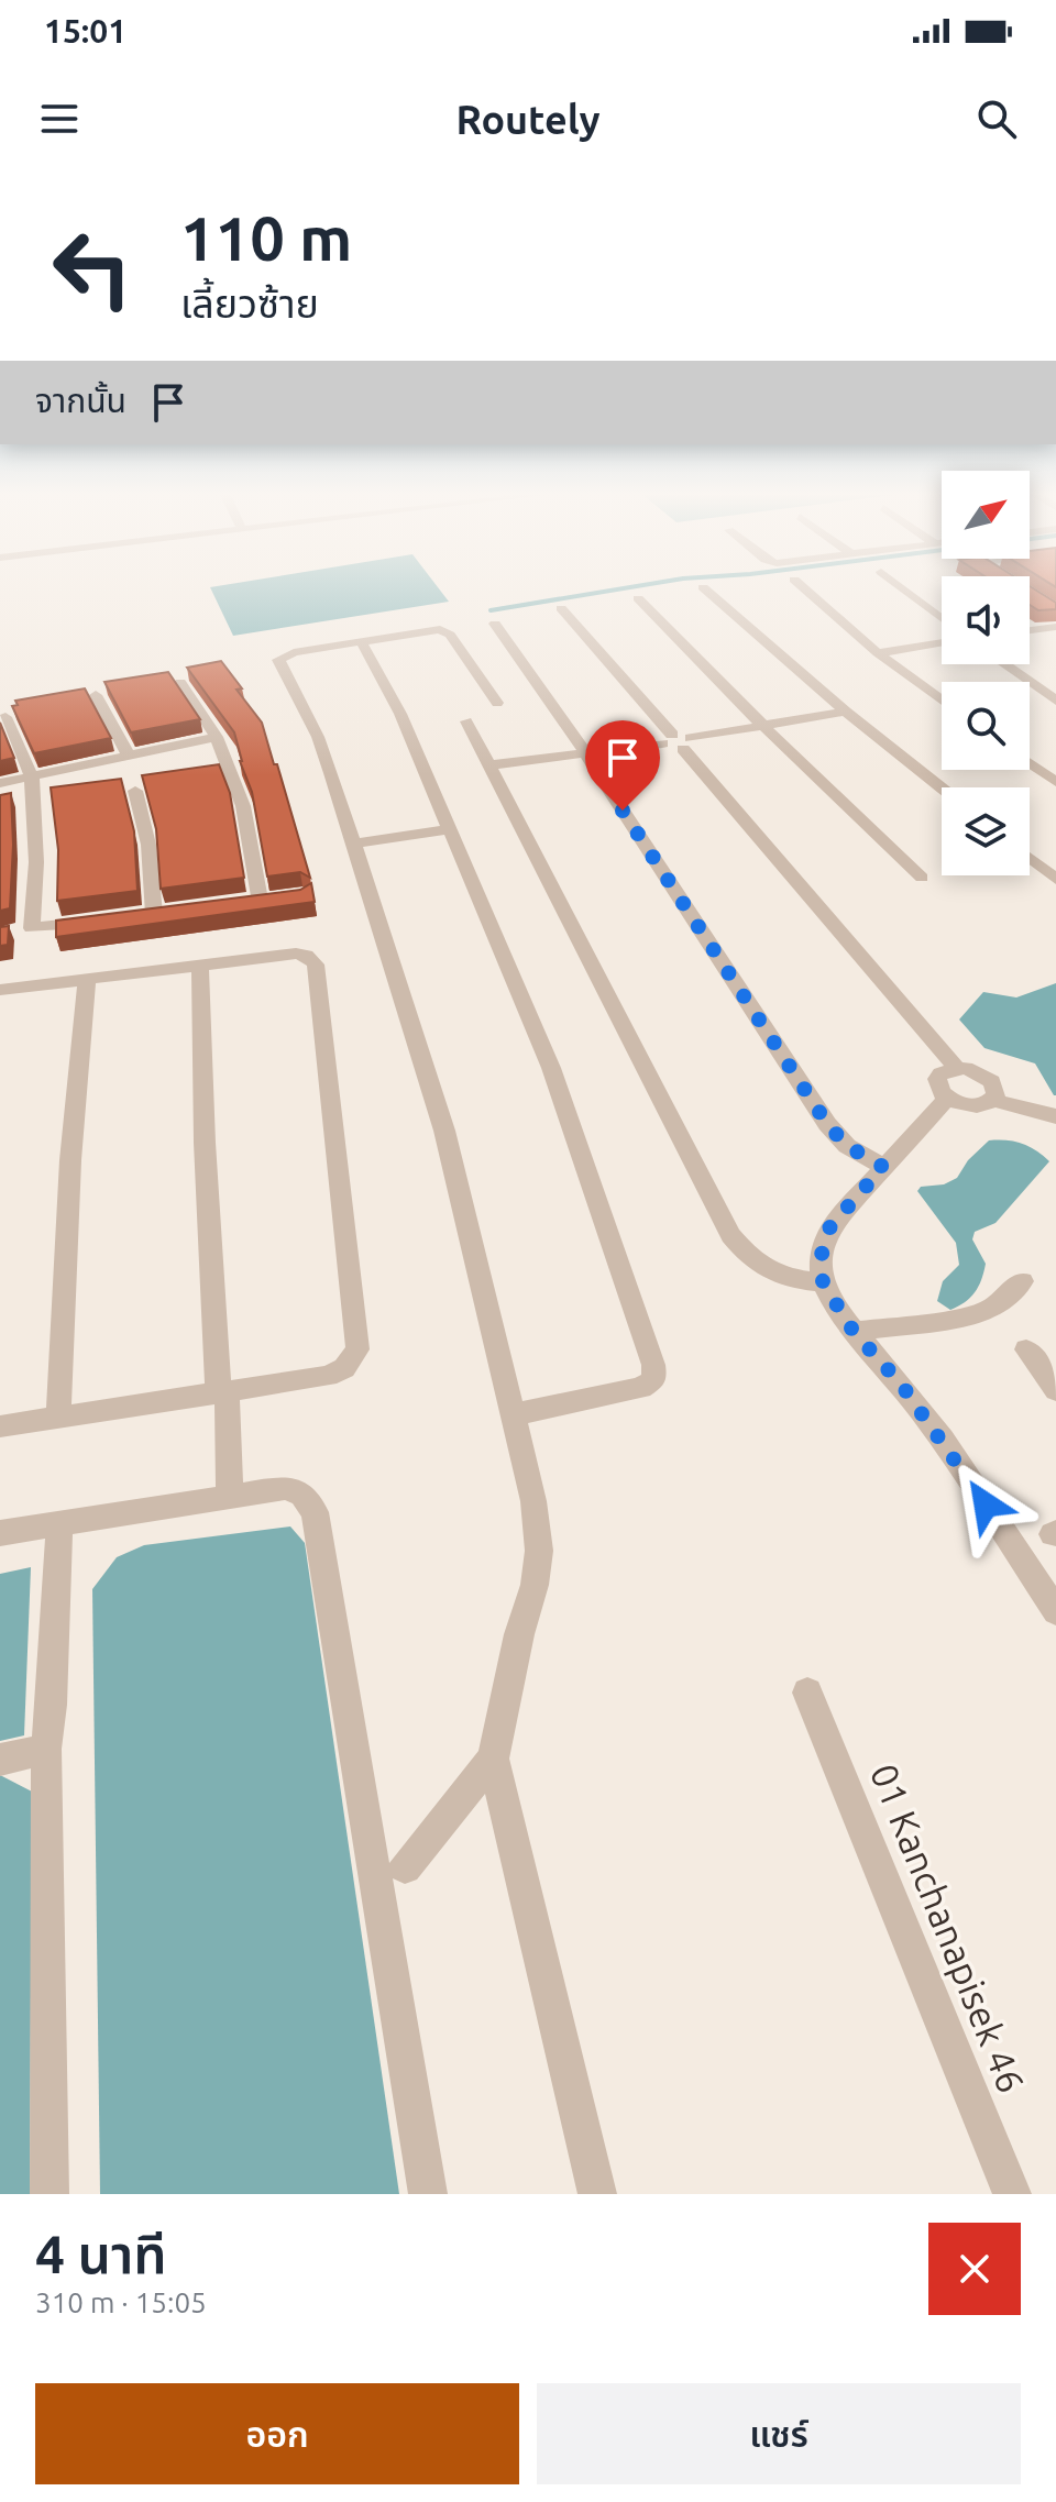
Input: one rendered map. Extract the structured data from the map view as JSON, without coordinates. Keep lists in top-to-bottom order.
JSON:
{
  "streets": {
    "street": ["01 Kanchanapisek 46"]
  },
  "north": "top right",
  "page": {
    "status": "15:01",
    "header": "Routely",
    "turn": ["110 m", "เลี้ยวซ้าย"],
    "then": "จากนั้น",
    "heading": ["4 นาที", "310 m · 15:05"],
    "buttons": ["ออก", "แชร์"]
  }
}
